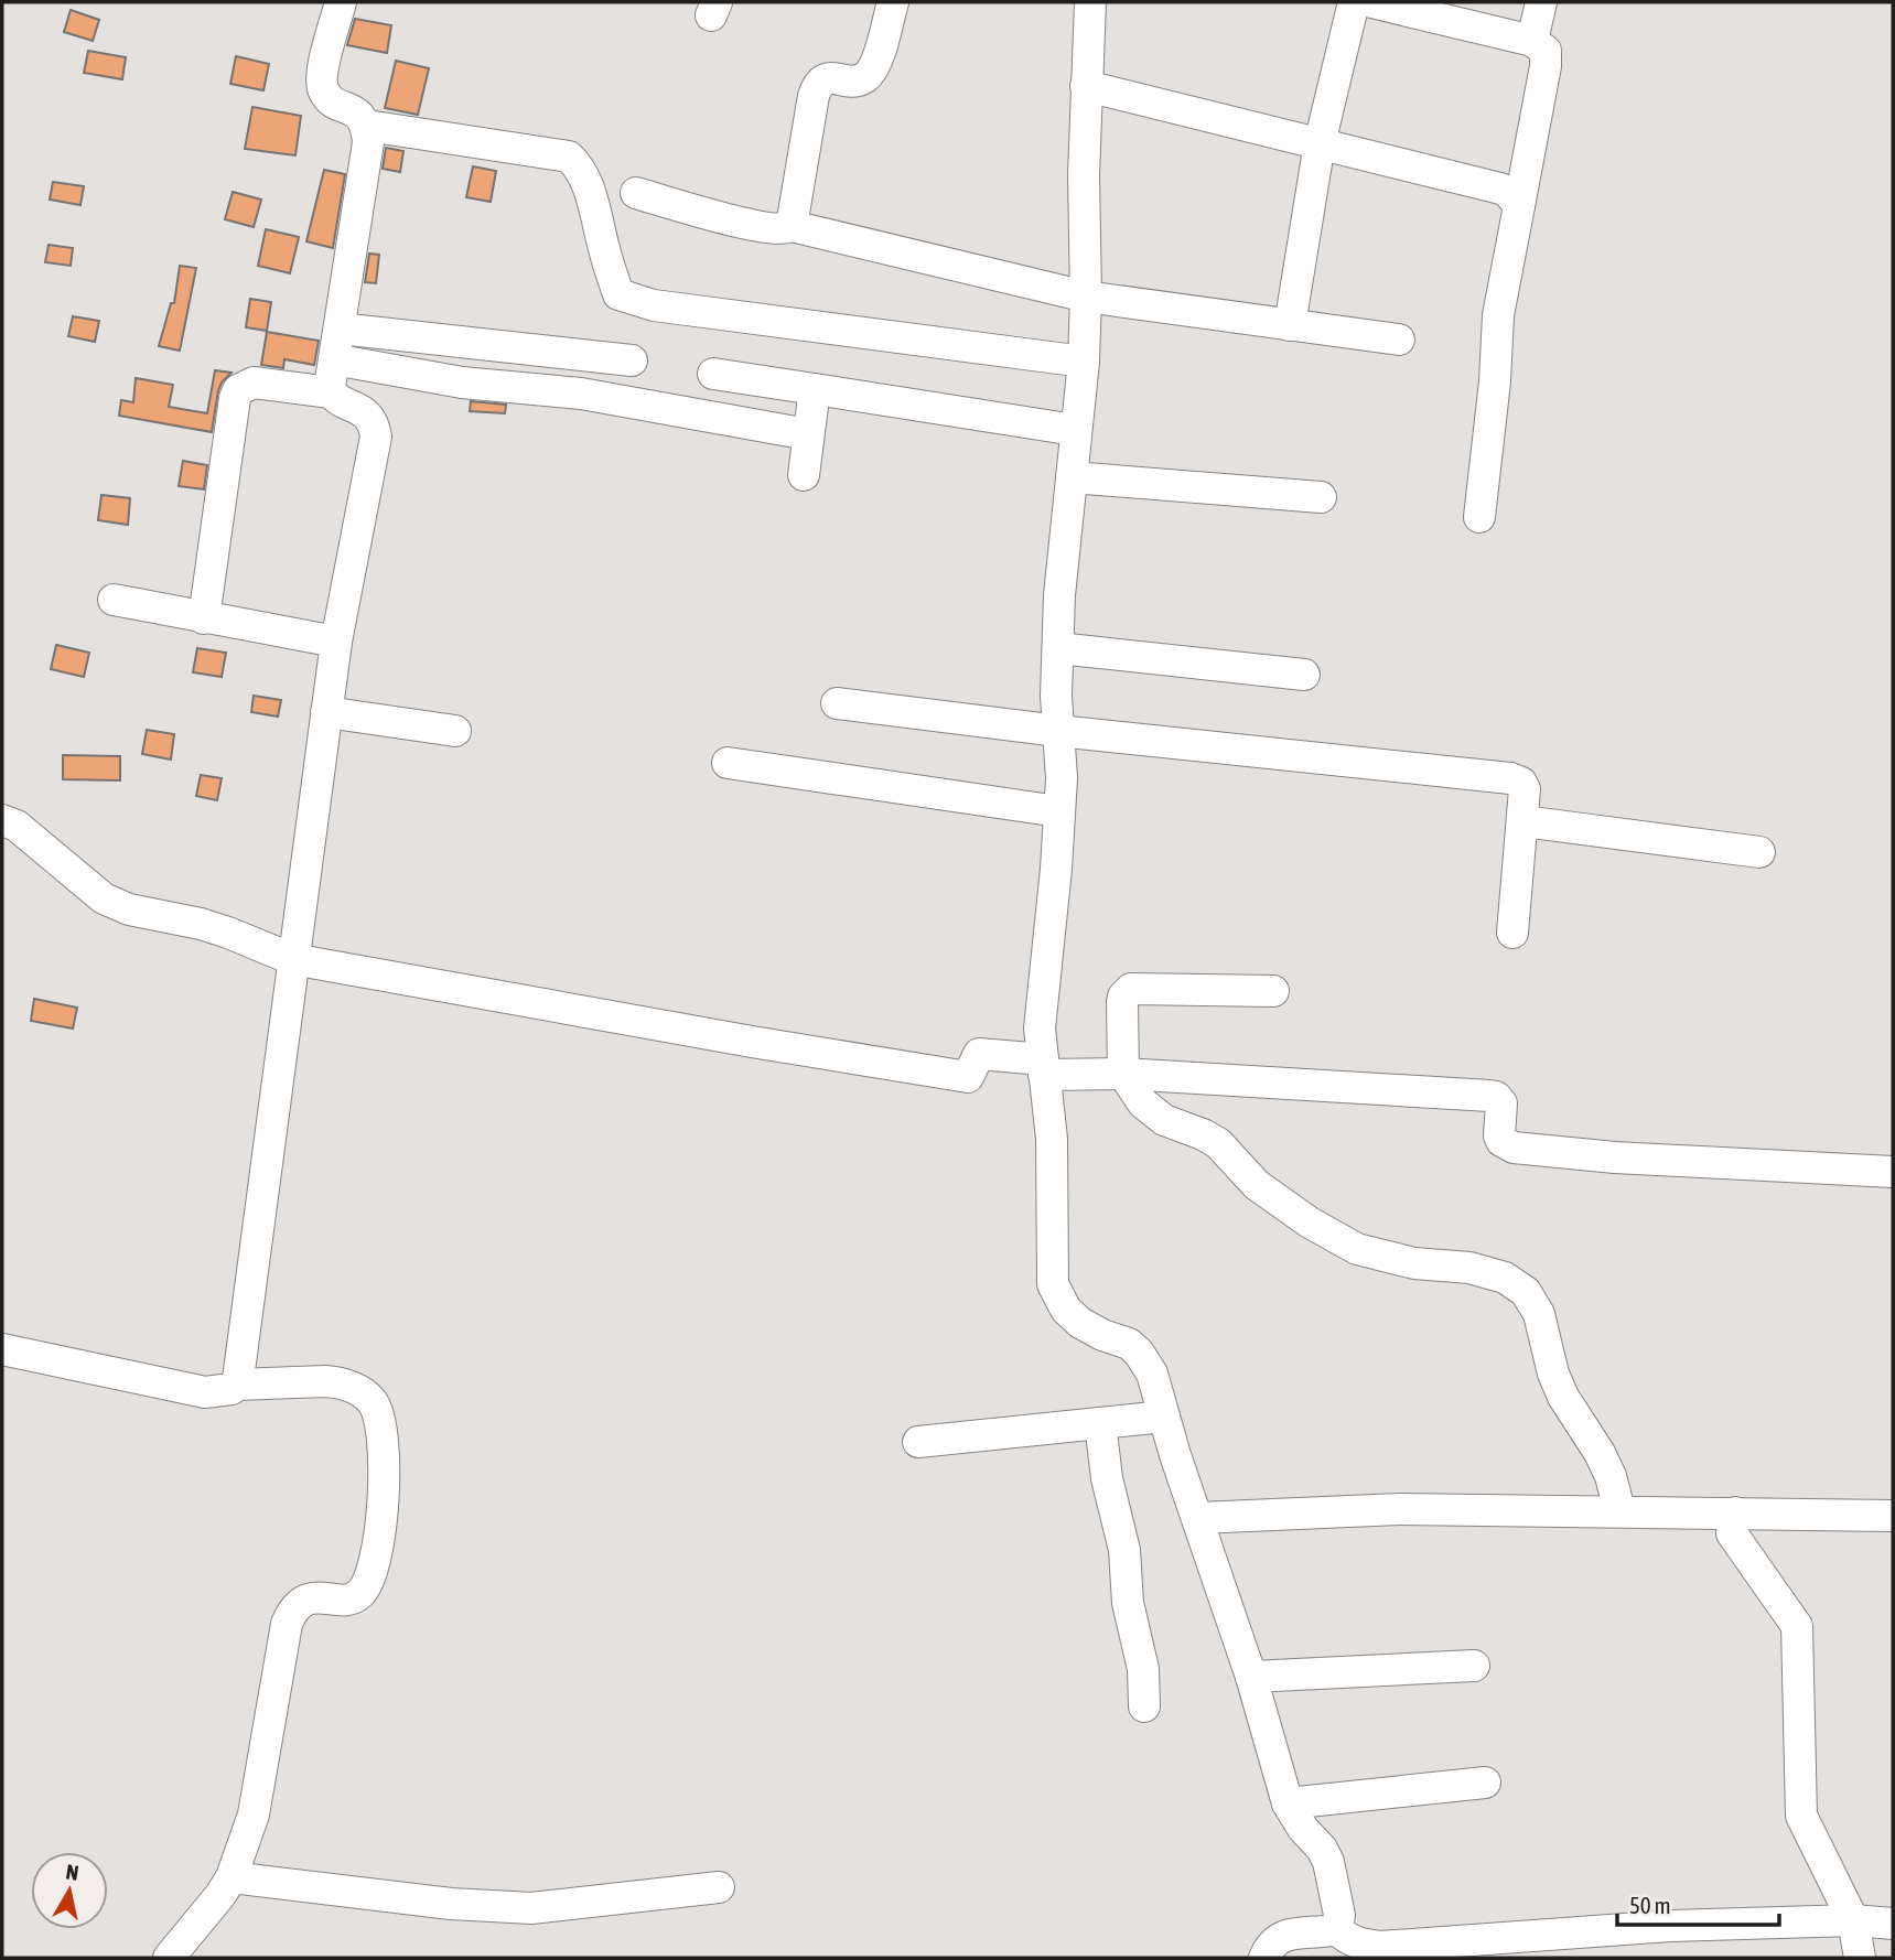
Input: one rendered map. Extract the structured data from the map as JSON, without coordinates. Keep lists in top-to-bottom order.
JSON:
{
  "scale_bar": "50 m",
  "north": "top"
}
